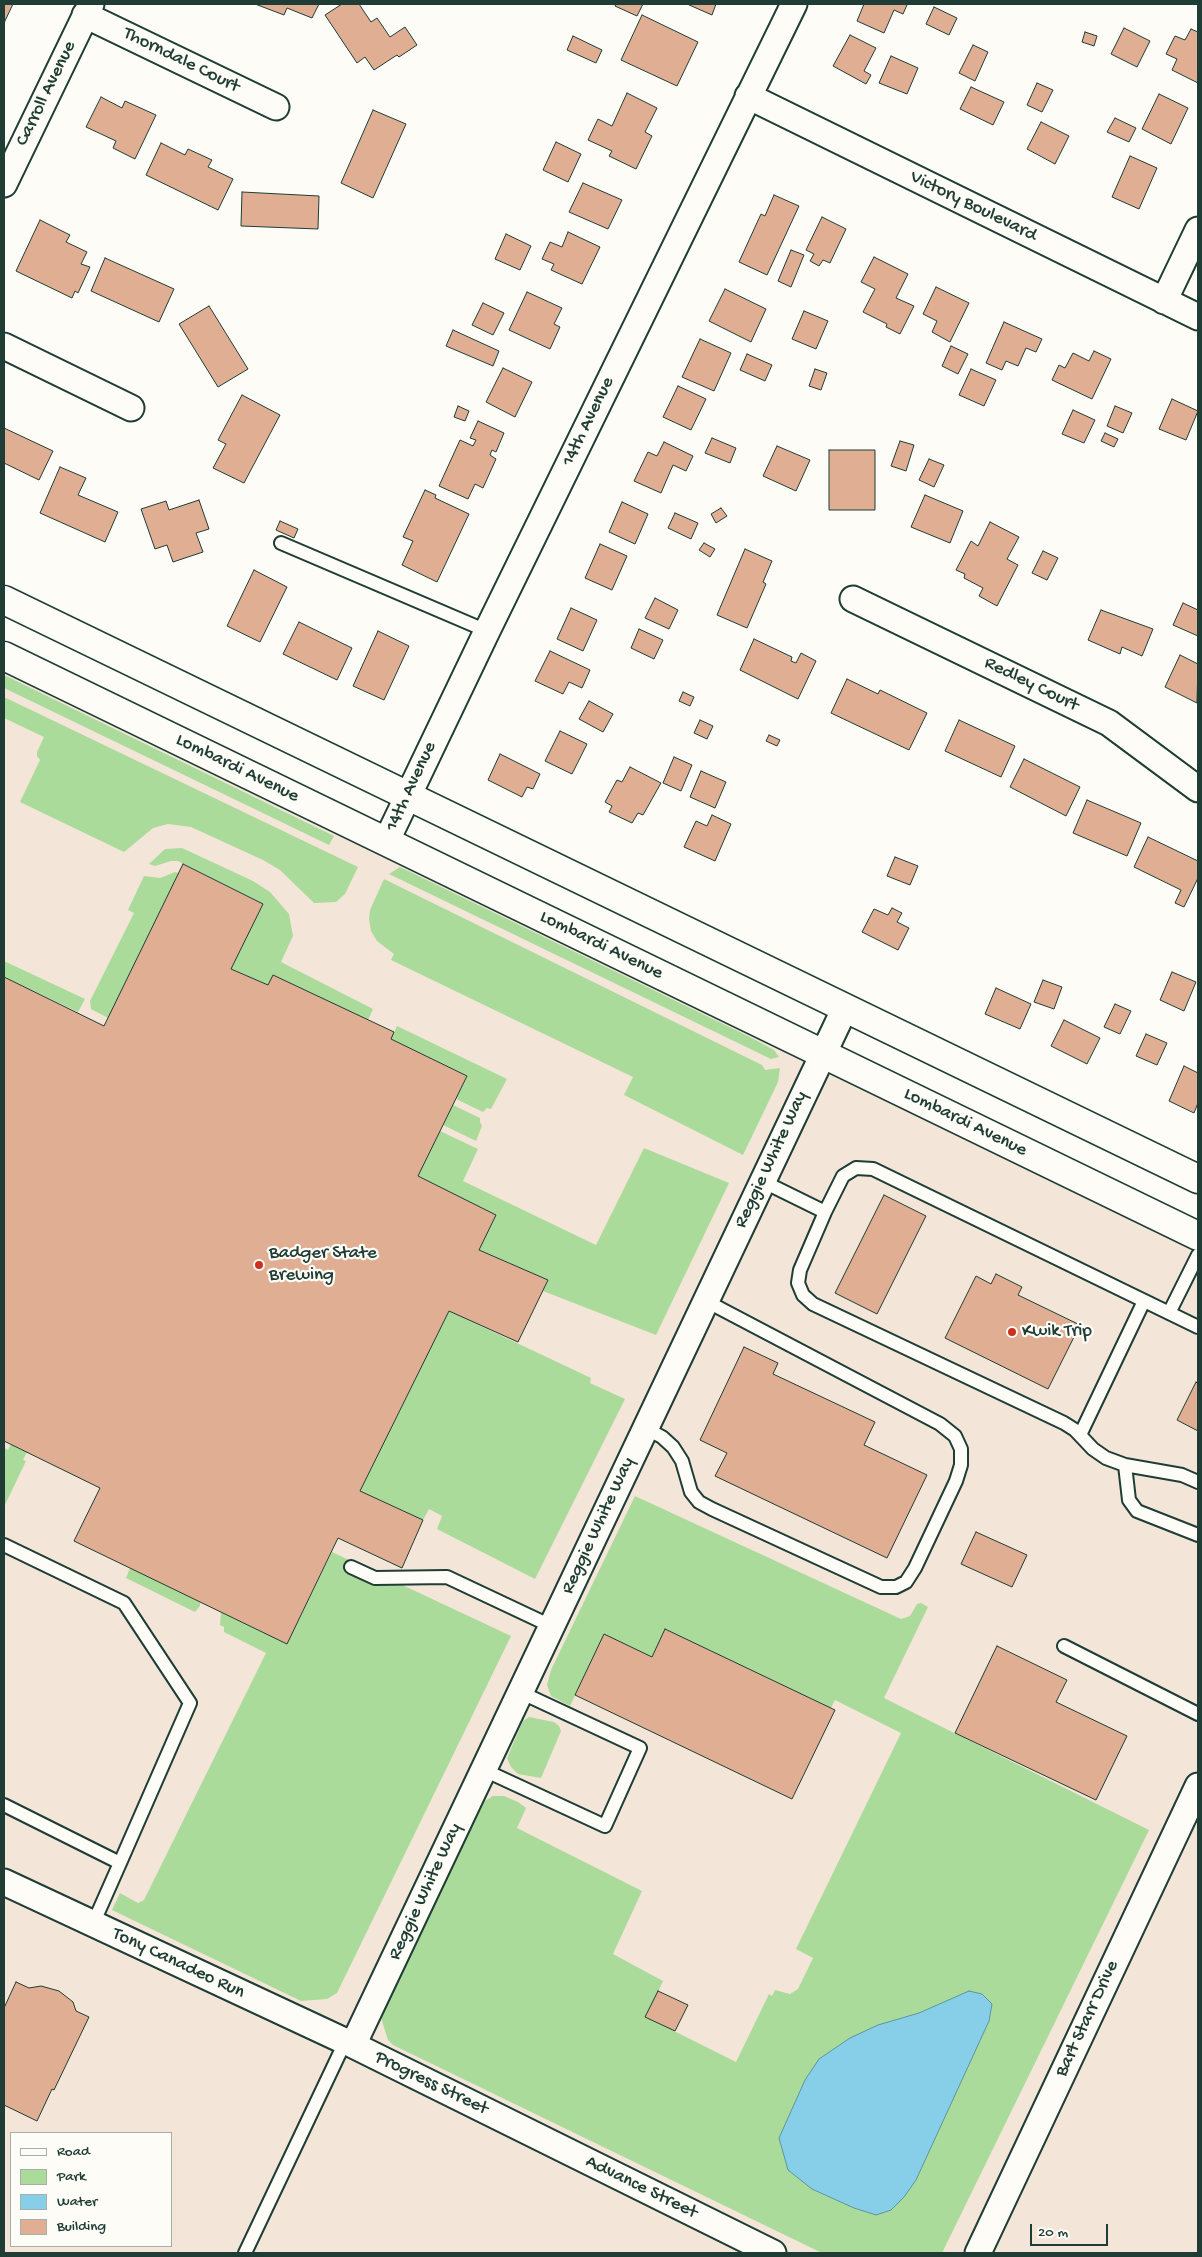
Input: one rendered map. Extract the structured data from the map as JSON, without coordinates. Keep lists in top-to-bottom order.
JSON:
{
  "streets": {
    "main road": ["Lombardi Avenue"],
    "street": [
      "Thorndale Court",
      "Carroll Avenue",
      "Victory Boulevard",
      "14th Avenue",
      "Redley Court",
      "Reggie White Way",
      "Tony Canadeo Run",
      "Bart Starr Drive",
      "Progress Street",
      "Advance Street"
    ]
  },
  "crossings": [
    ["Thorndale Court", "Carroll Avenue"],
    ["Victory Boulevard", "14th Avenue"],
    ["14th Avenue", "Lombardi Avenue"],
    ["Lombardi Avenue", "Reggie White Way"],
    ["Reggie White Way", "Tony Canadeo Run"],
    ["Reggie White Way", "Progress Street"],
    ["Tony Canadeo Run", "Progress Street"],
    ["Progress Street", "Advance Street"]
  ],
  "places": ["Badger State Brewing", "Kwik Trip"],
  "legend": [
    "Road",
    "Park",
    "Water",
    "Building"
  ],
  "scale_bar": "20 m"
}
